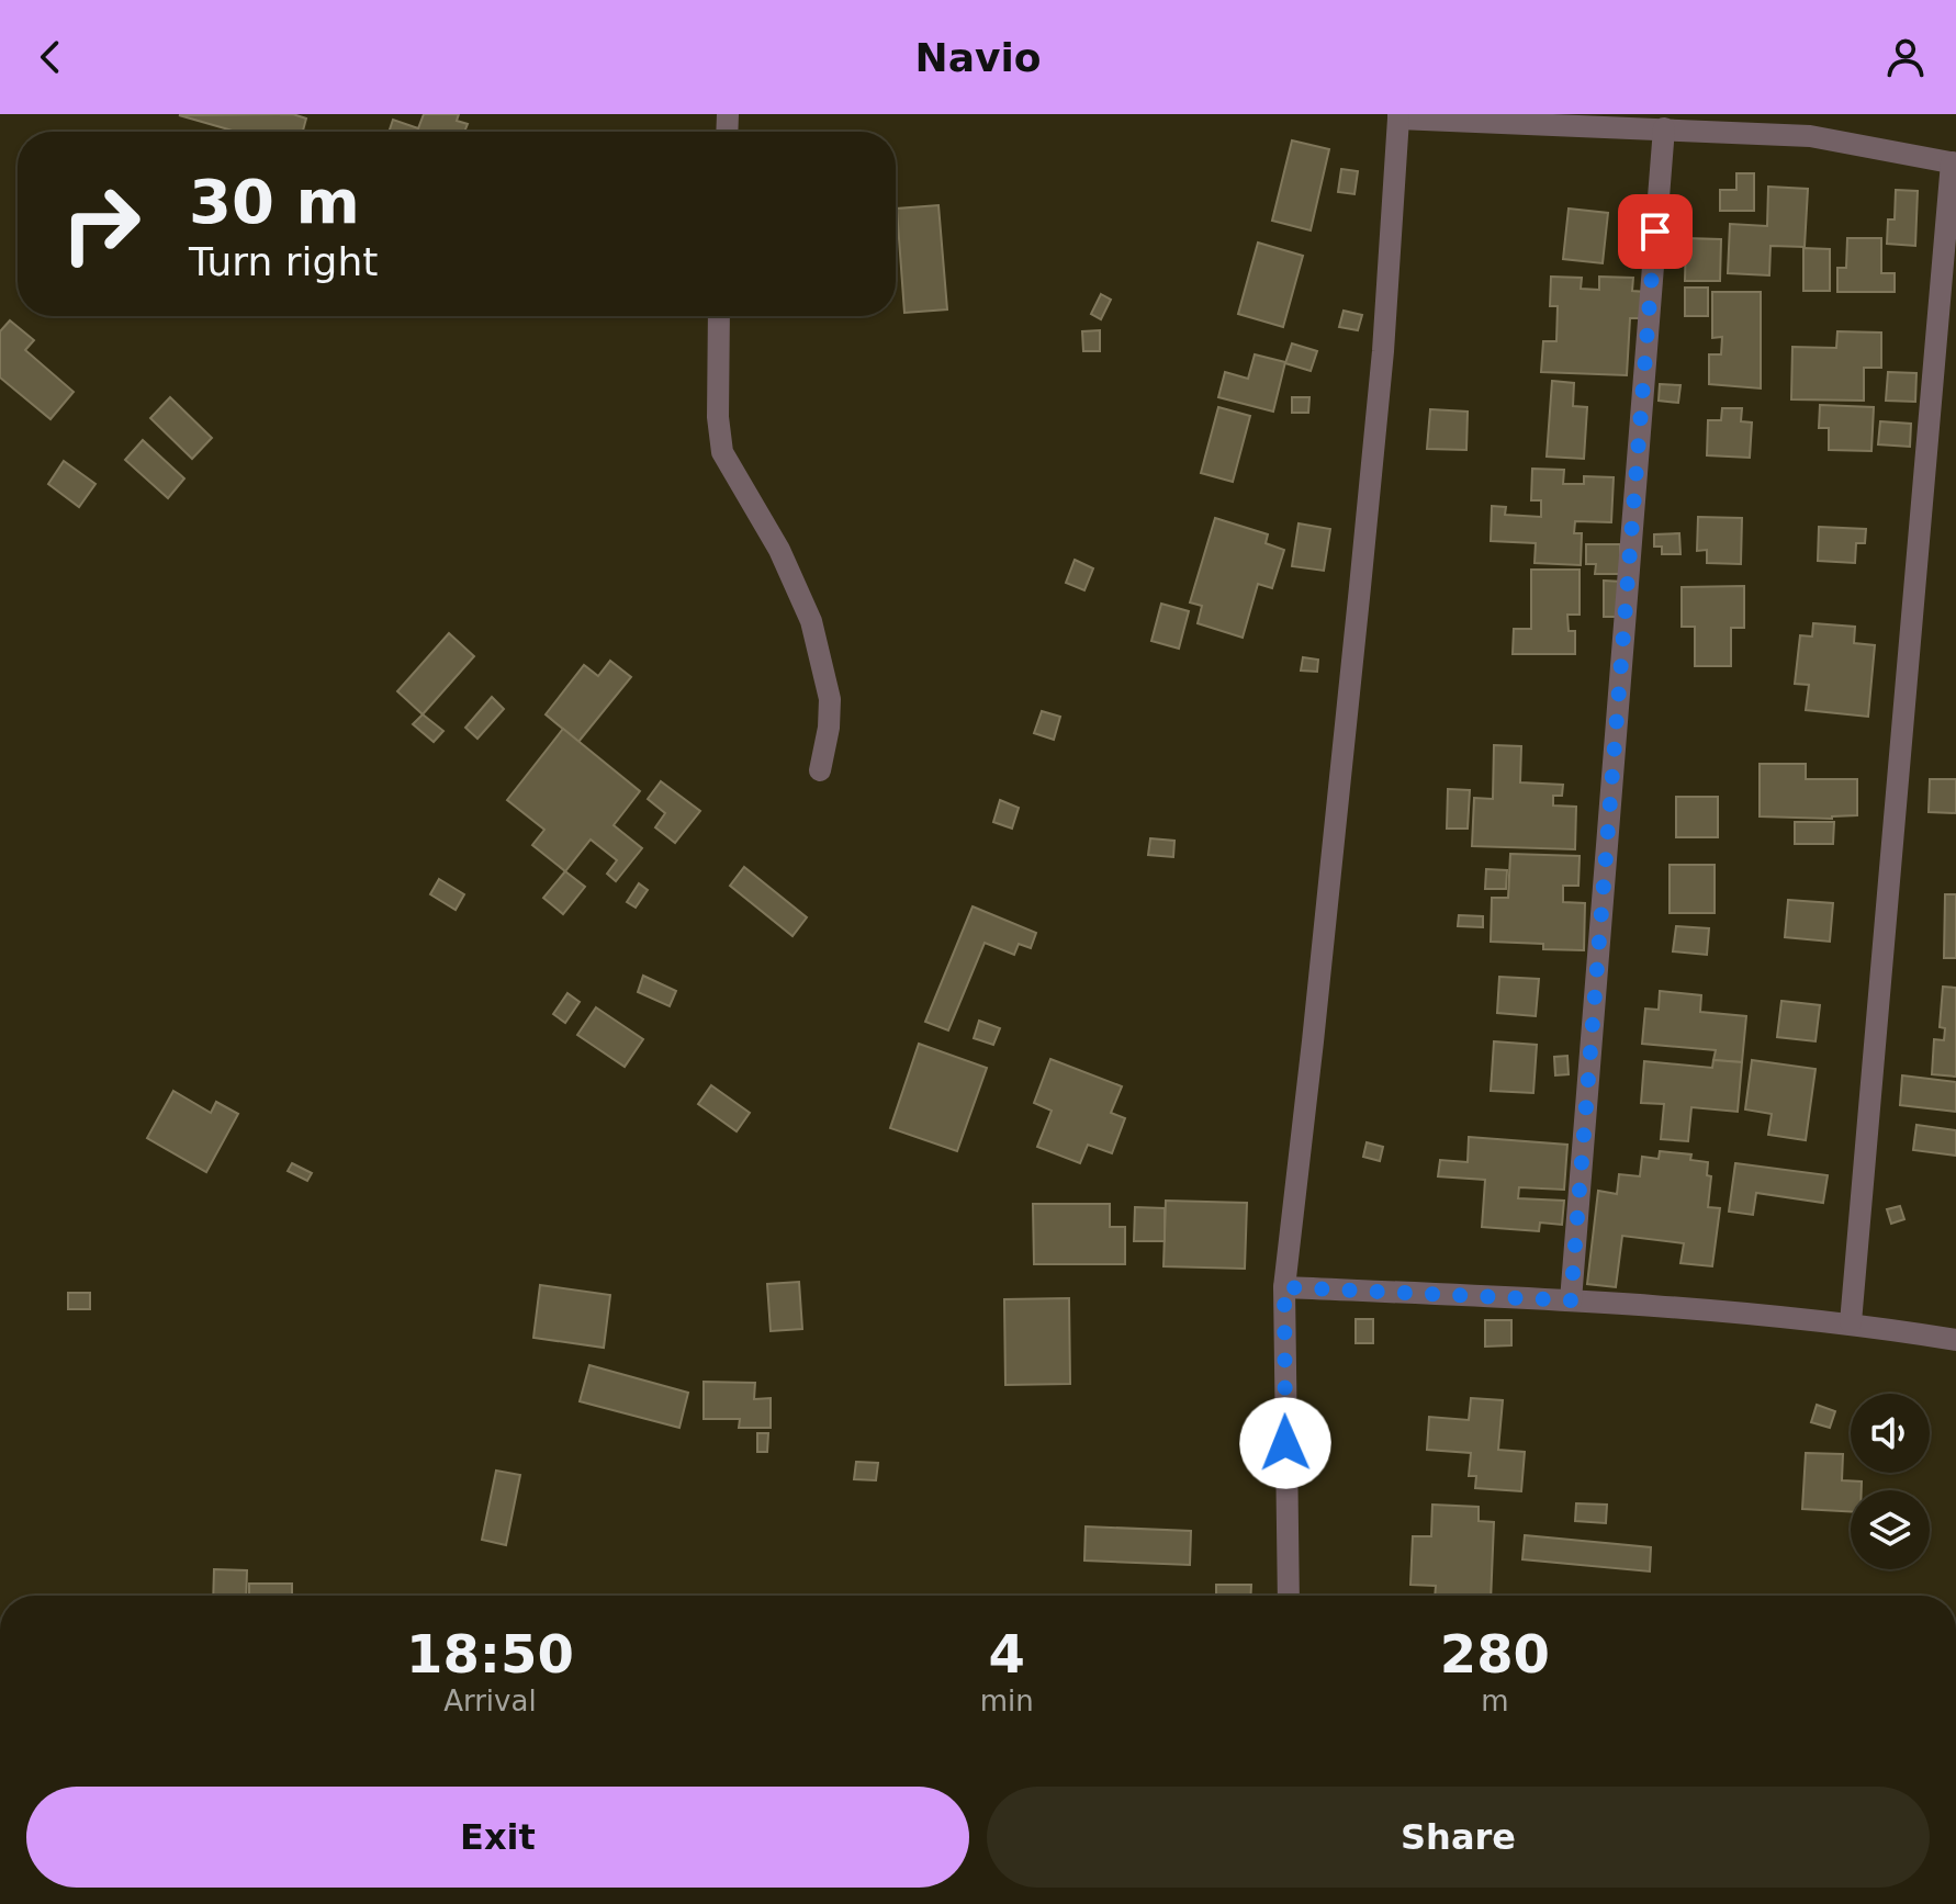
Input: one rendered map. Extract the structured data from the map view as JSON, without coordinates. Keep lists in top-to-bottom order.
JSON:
{
  "page": {
    "header": "Navio",
    "turn": ["30 m", "Turn right"],
    "eta": [
      "18:50",
      "Arrival",
      "4",
      "min",
      "280",
      "m"
    ],
    "buttons": ["Exit", "Share"]
  }
}
